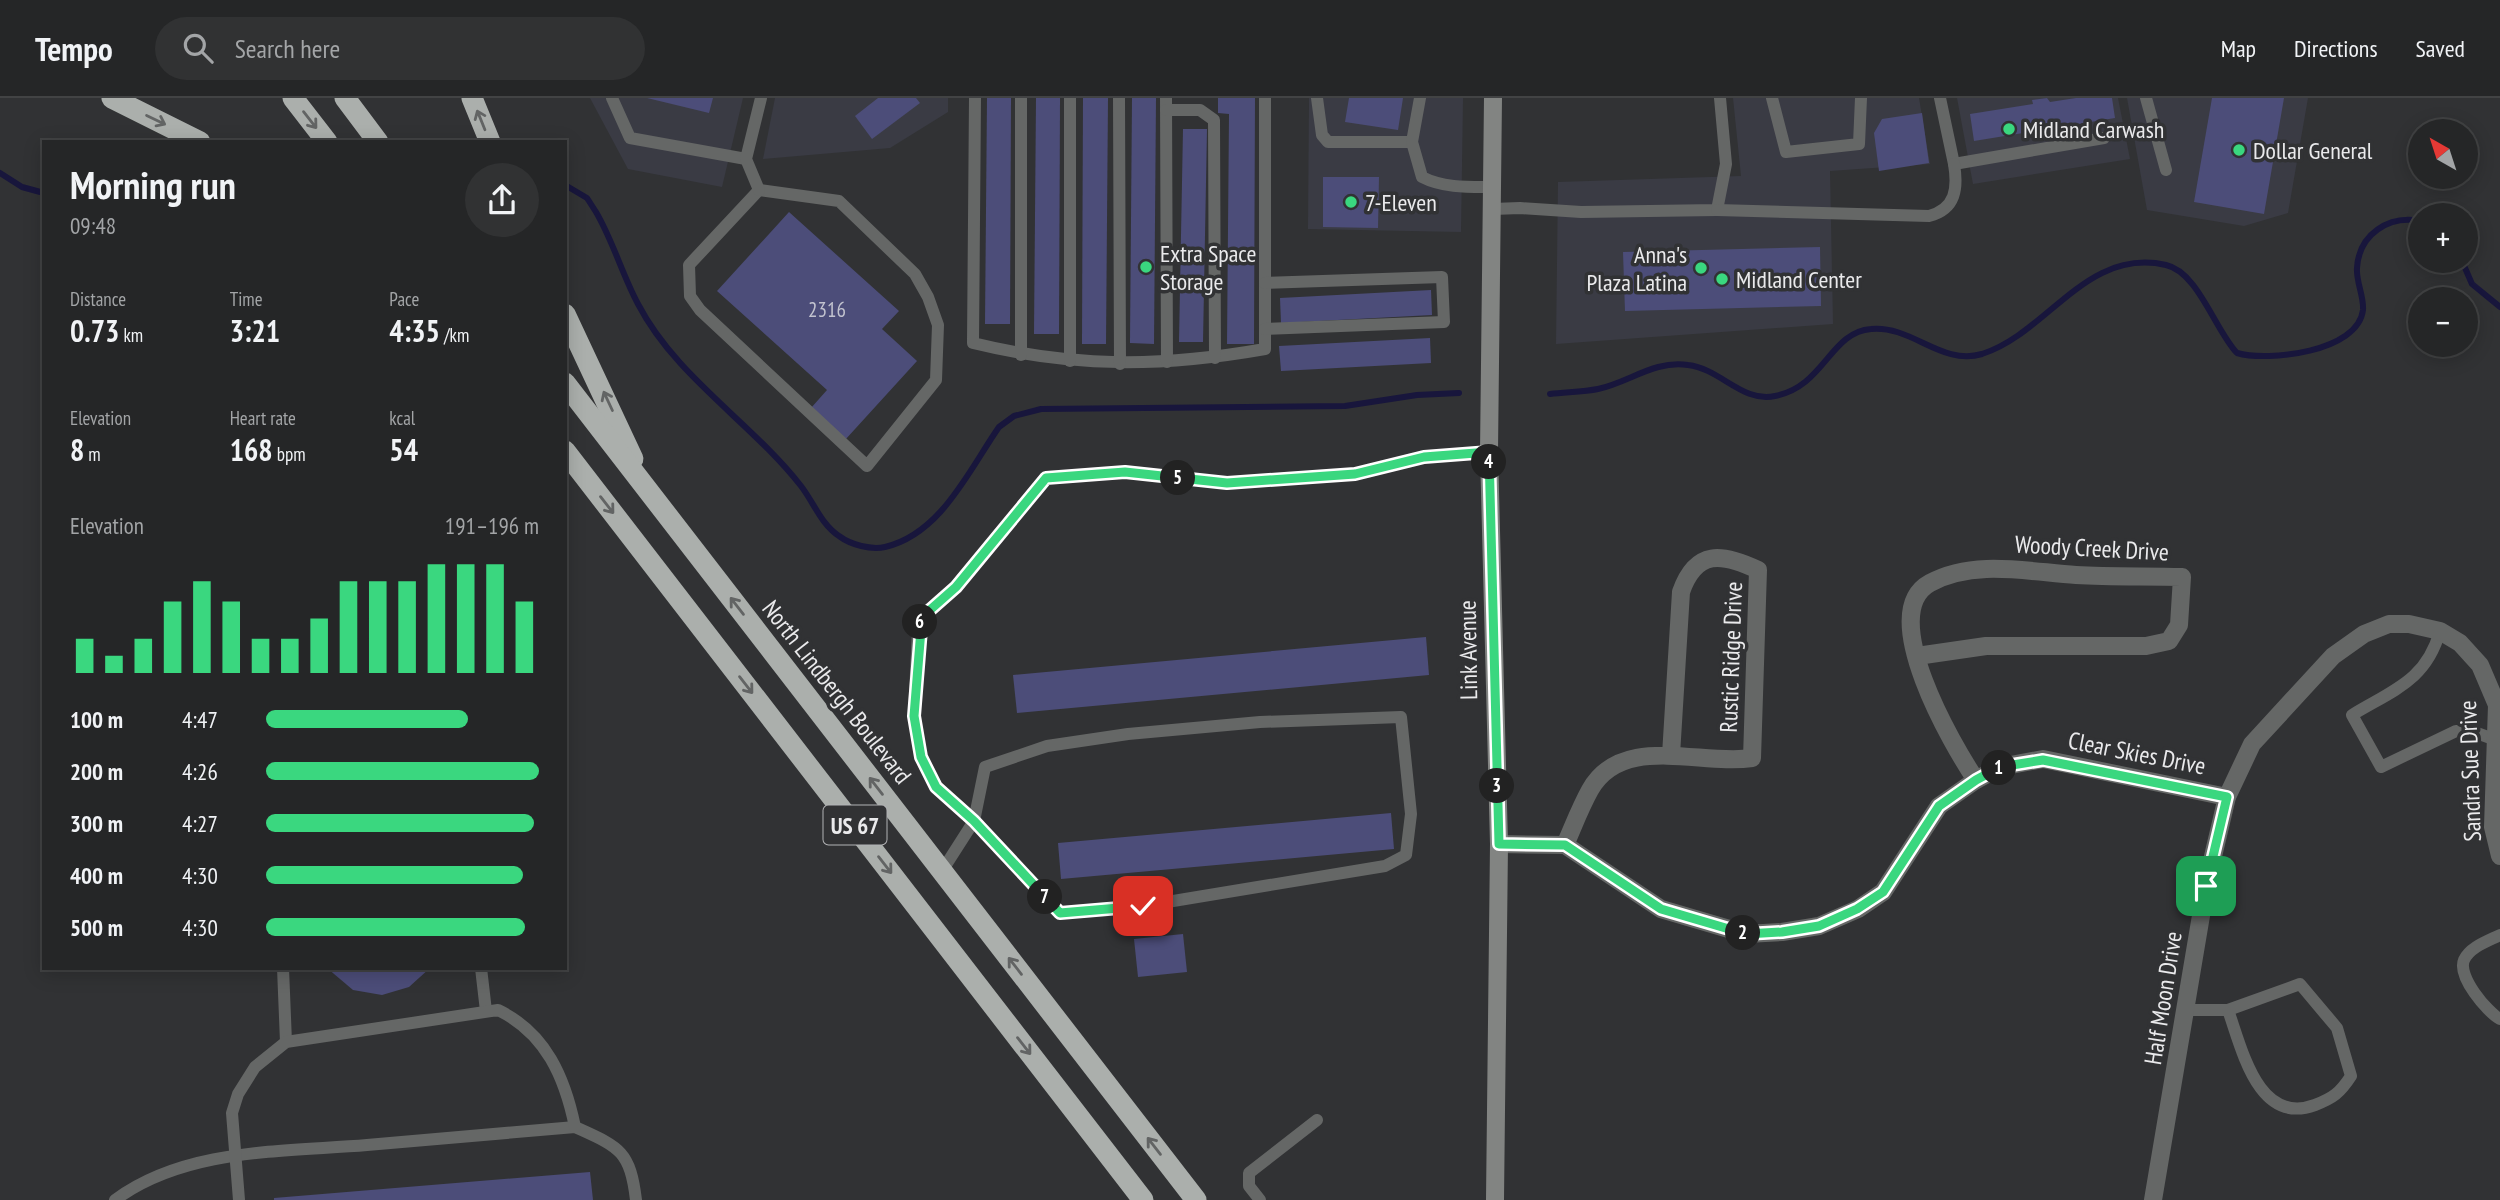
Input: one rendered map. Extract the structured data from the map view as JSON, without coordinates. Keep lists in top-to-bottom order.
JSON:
{
  "streets": {
    "highway": ["North Lindbergh Boulevard", "US 67"],
    "street": [
      "Woody Creek Drive",
      "Link Avenue",
      "Rustic Ridge Drive",
      "Clear Skies Drive",
      "Sandra Sue Drive",
      "Half Moon Drive"
    ]
  },
  "crossings": [
    ["Woody Creek Drive", "Clear Skies Drive"],
    ["Rustic Ridge Drive", "Clear Skies Drive"],
    ["Clear Skies Drive", "Half Moon Drive"],
    ["Sandra Sue Drive", "Half Moon Drive"]
  ],
  "places": [
    "Midland Carwash",
    "Dollar General",
    "7-Eleven",
    "Extra Space Storage",
    "Anna's Plaza Latina",
    "Midland Center"
  ],
  "house_numbers": ["2316"],
  "north": "top left",
  "page": {
    "header": "Tempo",
    "search": "Search here",
    "nav": ["Map", "Directions", "Saved"],
    "map_buttons": ["+", "−"],
    "heading": ["Morning run", "09:48"],
    "stats": [
      ["Distance", "0.73 km"],
      ["Time", "3:21"],
      ["Pace", "4:35 /km"],
      ["Elevation", "8 m"],
      ["Heart rate", "168 bpm"],
      ["kcal", "54"]
    ],
    "pins": [
      "4",
      "5",
      "6",
      "1",
      "3",
      "7",
      "2"
    ],
    "chart": ["Elevation", "191–196 m"],
    "list": [
      {
        "name": "100 m",
        "note": "4:47"
      },
      {
        "name": "200 m",
        "note": "4:26"
      },
      {
        "name": "300 m",
        "note": "4:27"
      },
      {
        "name": "400 m",
        "note": "4:30"
      },
      {
        "name": "500 m",
        "note": "4:30"
      }
    ]
  }
}
